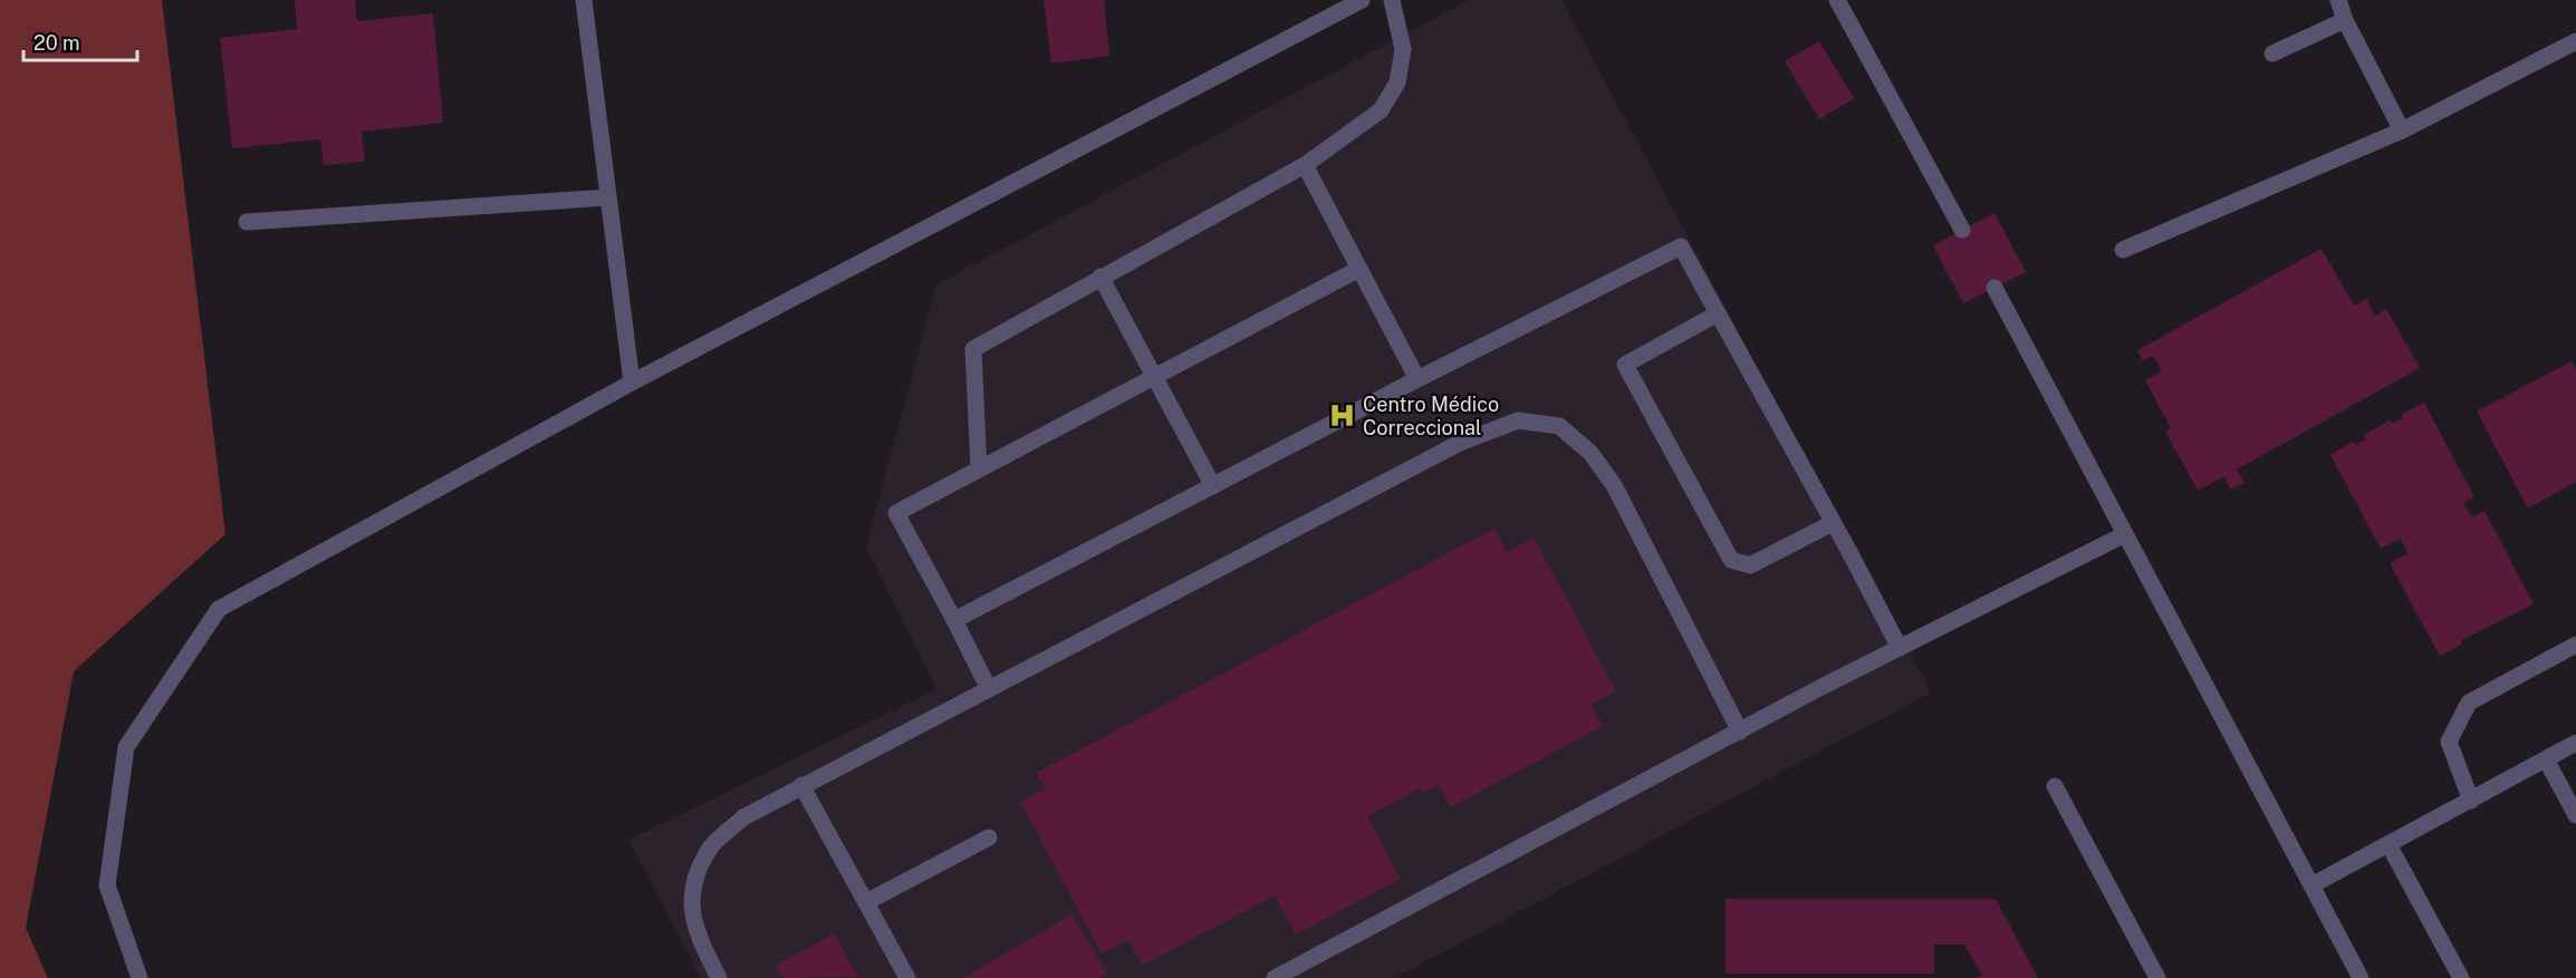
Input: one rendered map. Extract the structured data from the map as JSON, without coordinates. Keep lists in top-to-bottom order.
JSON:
{
  "places": {
    "hospital": ["Centro Médico Correccional"]
  },
  "scale_bar": "20 m"
}
